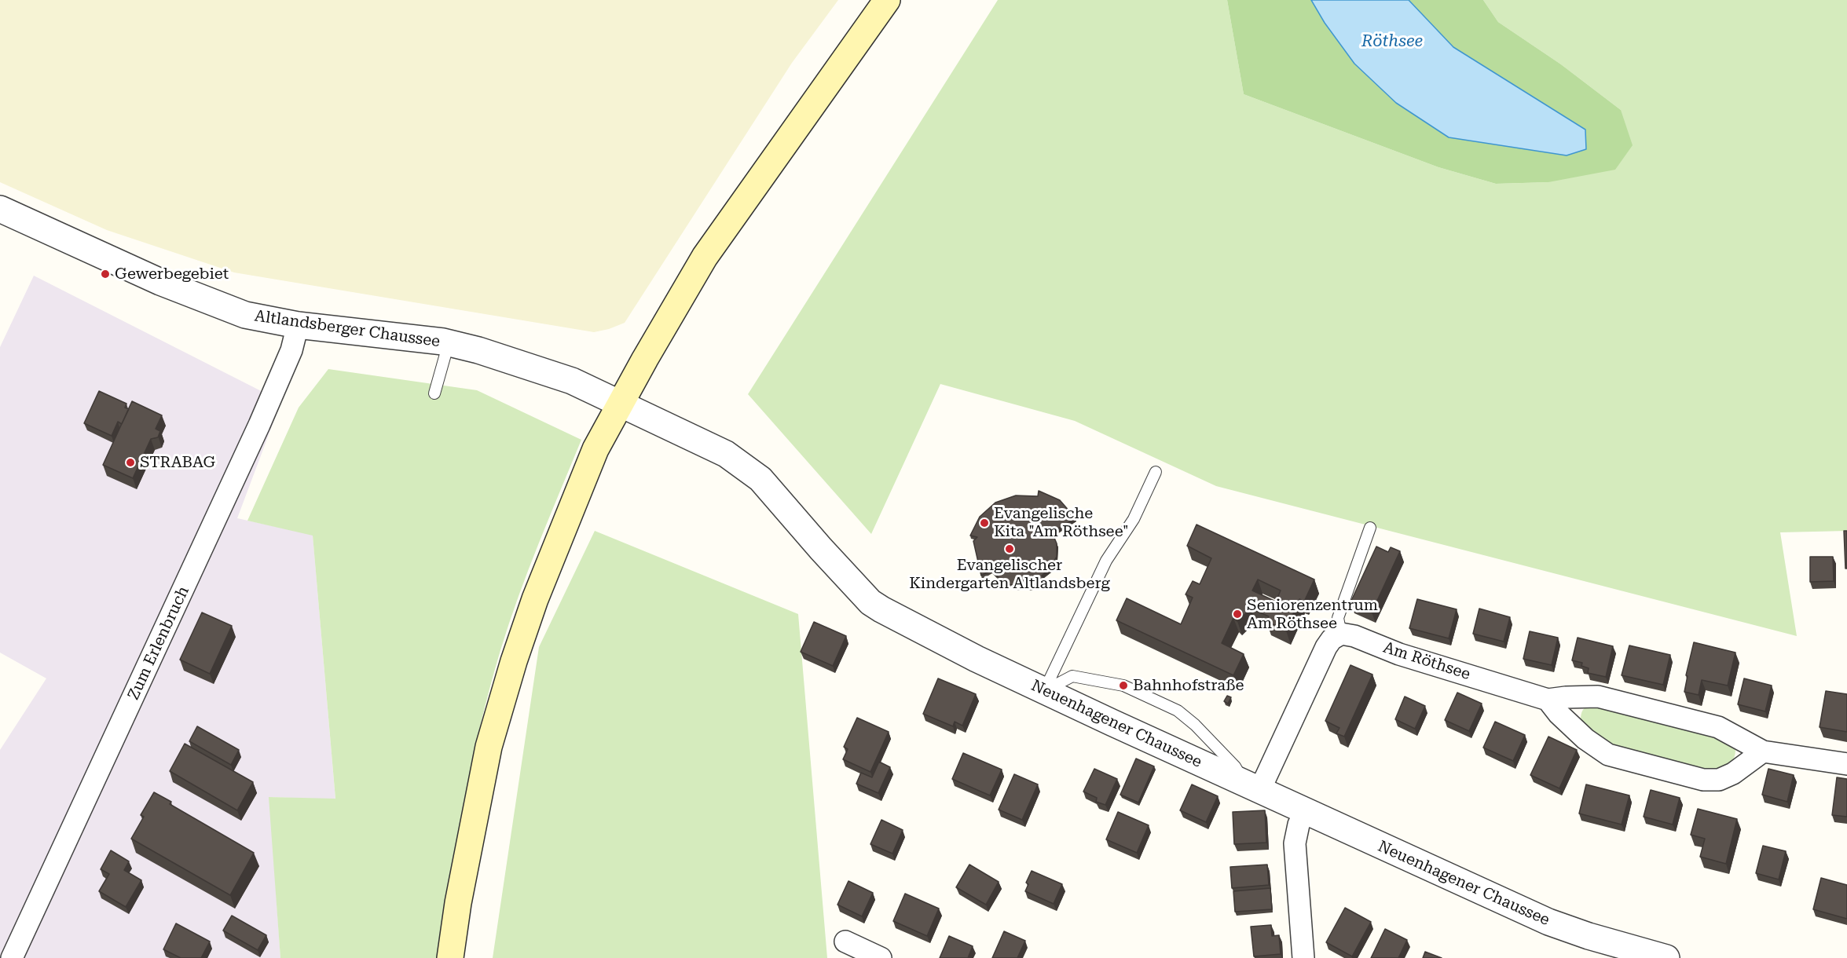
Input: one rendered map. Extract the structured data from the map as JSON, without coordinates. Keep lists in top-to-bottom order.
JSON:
{
  "streets": {
    "street": [
      "Altlandsberger Chaussee",
      "Zum Erlenbruch",
      "Am Röthsee",
      "Neuenhagener Chaussee"
    ]
  },
  "crossings": [
    ["Altlandsberger Chaussee", "Zum Erlenbruch"],
    ["Altlandsberger Chaussee", "Neuenhagener Chaussee"]
  ],
  "water": ["Röthsee"],
  "places": [
    "Gewerbegebiet",
    "STRABAG",
    "Evangelische Kita \"Am Röthsee\"",
    "Evangelischer Kindergarten Altlandsberg",
    "Seniorenzentrum Am Röthsee",
    "Bahnhofstraße"
  ]
}
